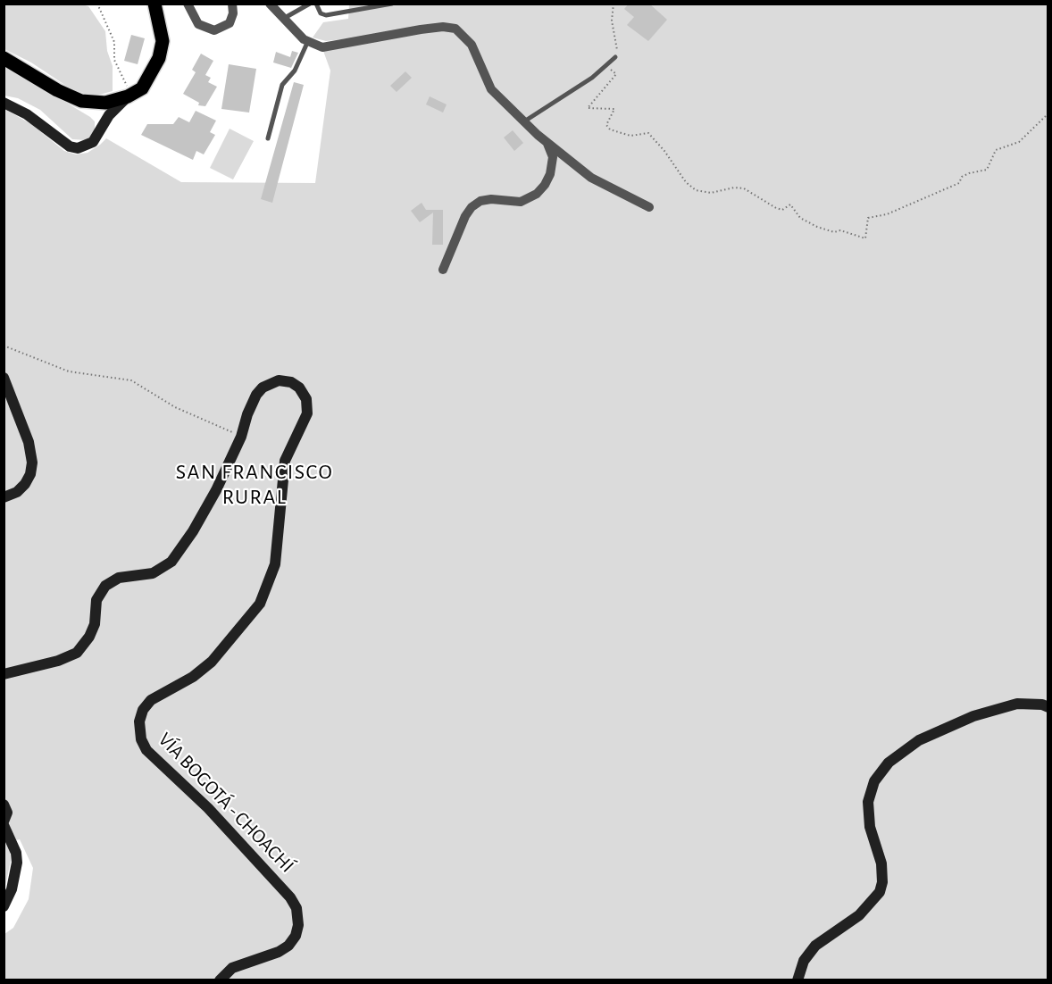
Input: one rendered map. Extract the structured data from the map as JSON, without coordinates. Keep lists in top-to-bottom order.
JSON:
{
  "streets": {
    "main road": ["VÍA BOGOTÁ - CHOACHÍ"]
  },
  "districts": ["SAN FRANCISCO RURAL"]
}
